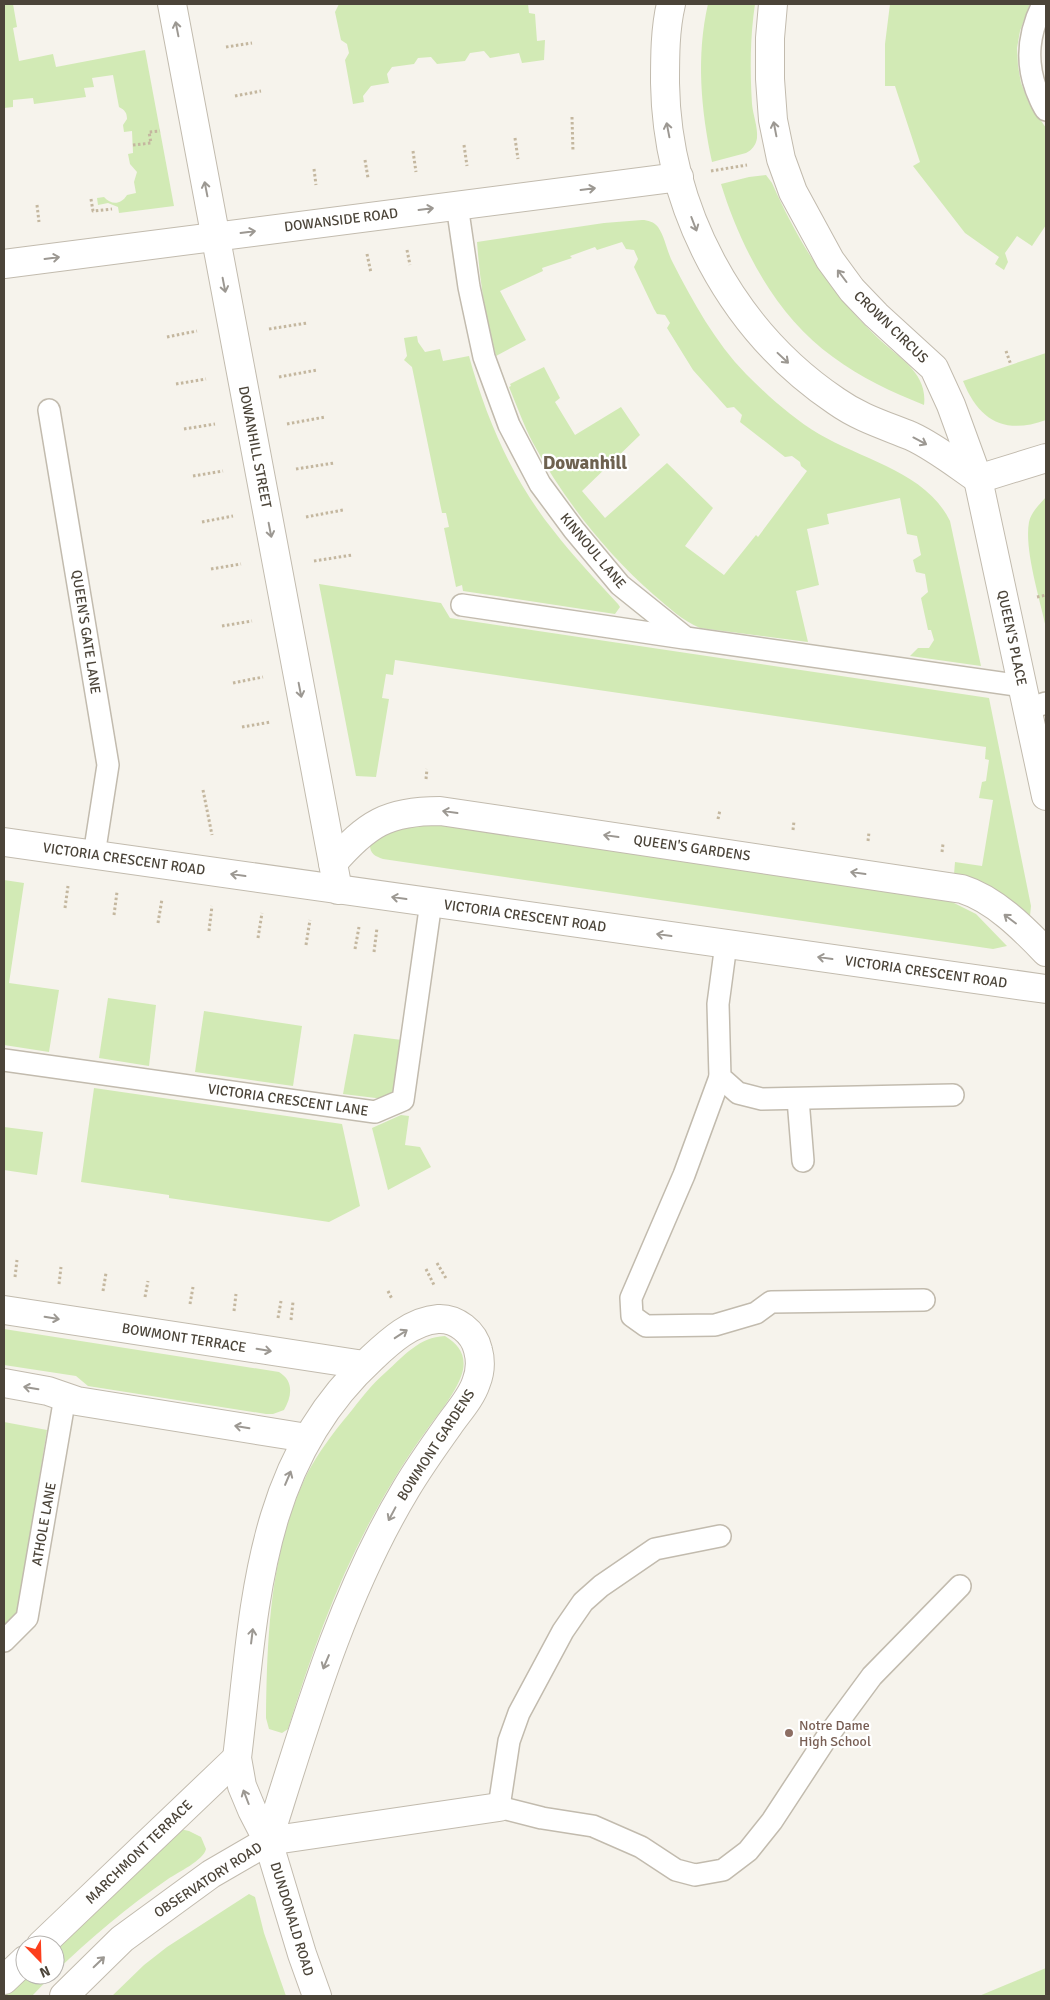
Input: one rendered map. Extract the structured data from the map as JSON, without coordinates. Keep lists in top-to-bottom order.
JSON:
{
  "streets": {
    "street": [
      "DOWANSIDE ROAD",
      "CROWN CIRCUS",
      "DOWANHILL STREET",
      "QUEEN'S PLACE",
      "QUEEN'S GARDENS",
      "VICTORIA CRESCENT ROAD",
      "BOWMONT TERRACE",
      "BOWMONT GARDENS",
      "MARCHMONT TERRACE",
      "OBSERVATORY ROAD",
      "DUNDONALD ROAD"
    ],
    "lane": [
      "KINNOUL LANE",
      "QUEEN'S GATE LANE",
      "VICTORIA CRESCENT LANE",
      "ATHOLE LANE"
    ]
  },
  "crossings": [
    ["DOWANSIDE ROAD", "DOWANHILL STREET"],
    ["DOWANSIDE ROAD", "KINNOUL LANE"],
    ["CROWN CIRCUS", "QUEEN'S PLACE"],
    ["DOWANHILL STREET", "QUEEN'S GARDENS"],
    ["DOWANHILL STREET", "VICTORIA CRESCENT ROAD"],
    ["QUEEN'S GATE LANE", "VICTORIA CRESCENT ROAD"],
    ["VICTORIA CRESCENT ROAD", "VICTORIA CRESCENT LANE"],
    ["BOWMONT TERRACE", "BOWMONT GARDENS"],
    ["BOWMONT GARDENS", "MARCHMONT TERRACE"],
    ["BOWMONT GARDENS", "OBSERVATORY ROAD"],
    ["BOWMONT GARDENS", "DUNDONALD ROAD"],
    ["OBSERVATORY ROAD", "DUNDONALD ROAD"]
  ],
  "one_way": [
    "DOWANSIDE ROAD",
    "QUEEN'S GARDENS",
    "VICTORIA CRESCENT ROAD",
    "OBSERVATORY ROAD"
  ],
  "districts": ["Dowanhill"],
  "places": ["Notre Dame High School"],
  "north": "bottom right"
}
